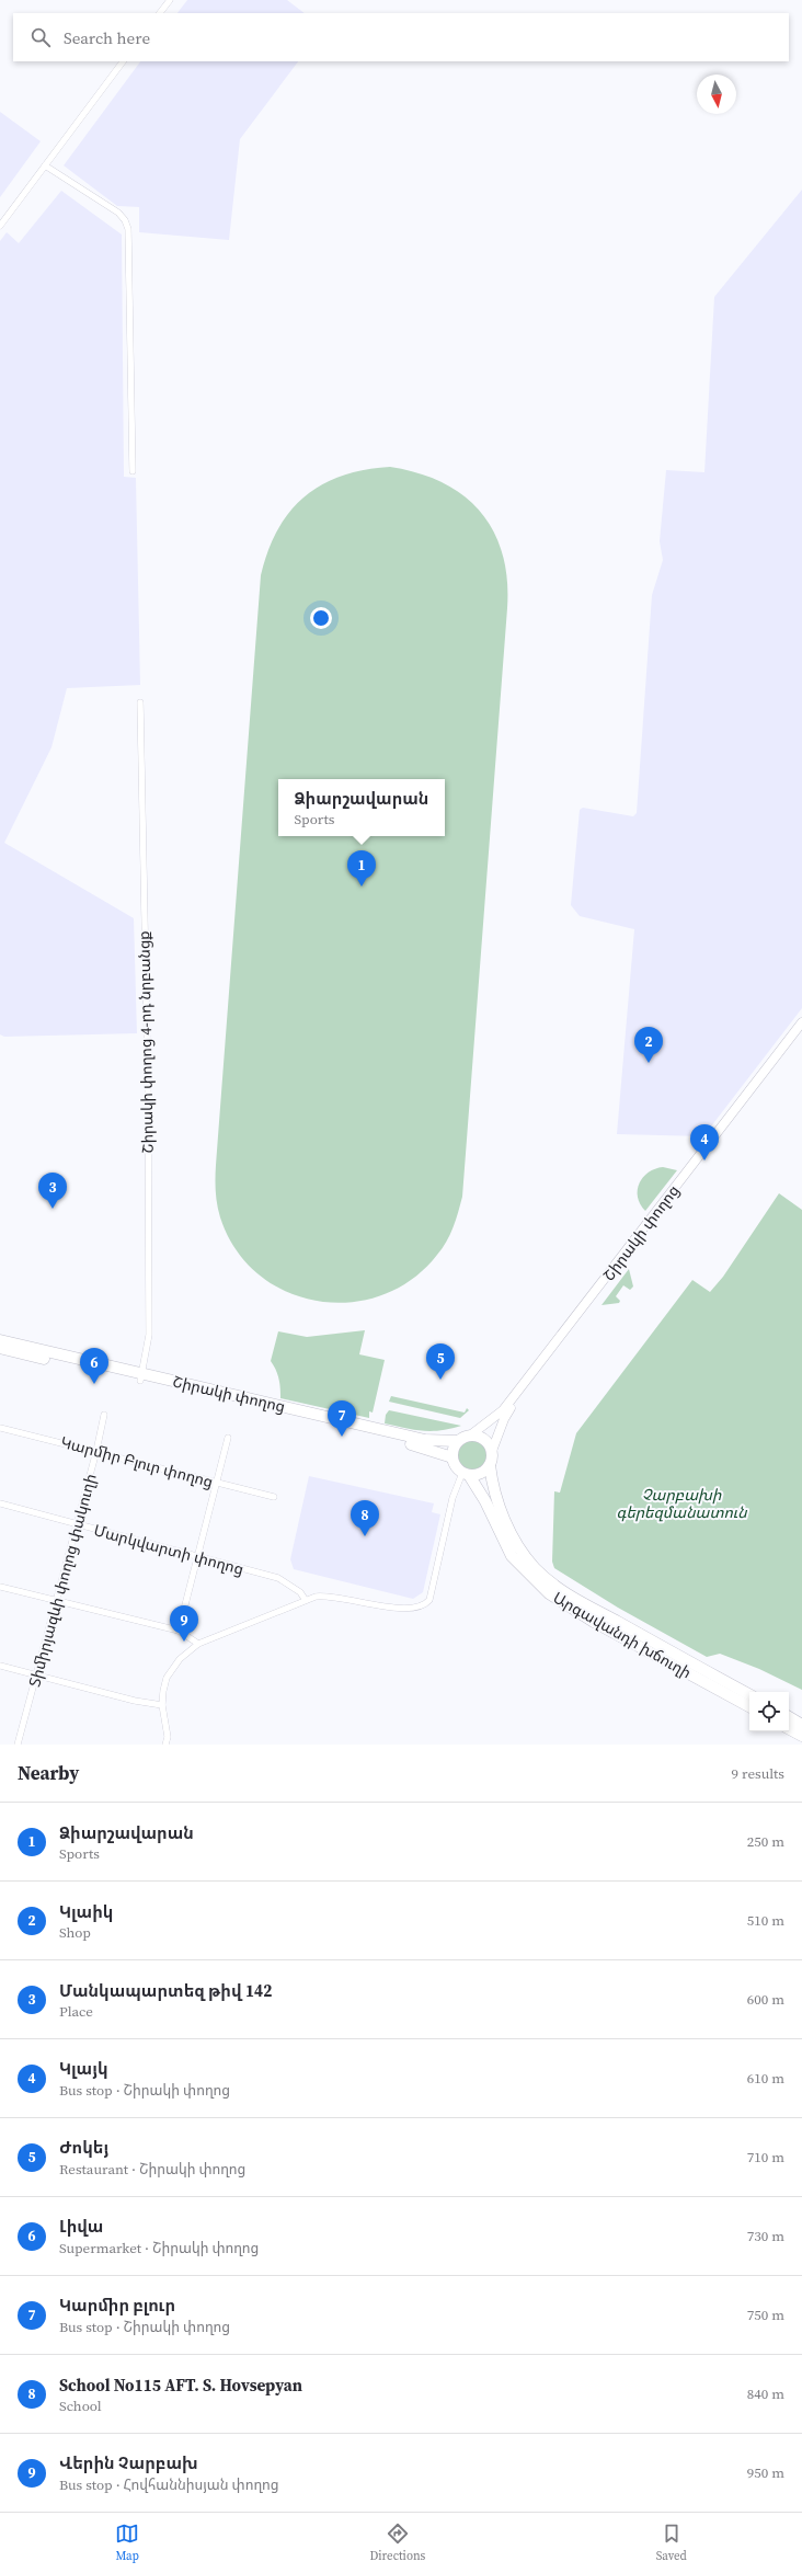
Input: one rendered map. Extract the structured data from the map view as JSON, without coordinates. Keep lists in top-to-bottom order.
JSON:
{
  "streets": {
    "highway": ["Շիրակի փողոց", "Արգավանդի խճուղի"],
    "street": [
      "Շիրակի փողոց 4-րդ նրբանցք",
      "Կարմիր Բլուր փողոց",
      "Մարկվարտի փողոց",
      "Տիմիրյազևի փողոց փակուղի"
    ]
  },
  "crossings": [
    ["Շիրակի փողոց 4-րդ նրբանցք", "Շիրակի փողոց"],
    ["Շիրակի փողոց", "Արգավանդի խճուղի"],
    ["Կարմիր Բլուր փողոց", "Տիմիրյազևի փողոց փակուղի"],
    ["Մարկվարտի փողոց", "Տիմիրյազևի փողոց փակուղի"]
  ],
  "parks": ["Չարբախի գերեզմանատուն"],
  "north": "bottom",
  "page": {
    "search": "Search here",
    "popup": ["Ձիարշավարան", "Sports"],
    "pins": [
      "1",
      "2",
      "4",
      "3",
      "5",
      "6",
      "7",
      "8",
      "9"
    ],
    "heading": ["Nearby", "9 results"],
    "list": [
      {
        "mark": "1",
        "name": "Ձիարշավարան",
        "note": "Sports",
        "value": "250 m"
      },
      {
        "mark": "2",
        "name": "Կլաիկ",
        "note": "Shop",
        "value": "510 m"
      },
      {
        "mark": "3",
        "name": "Մանկապարտեզ թիվ 142",
        "note": "Place",
        "value": "600 m"
      },
      {
        "mark": "4",
        "name": "Կլայկ",
        "note": "Bus stop · Շիրակի փողոց",
        "value": "610 m"
      },
      {
        "mark": "5",
        "name": "Ժոկեյ",
        "note": "Restaurant · Շիրակի փողոց",
        "value": "710 m"
      },
      {
        "mark": "6",
        "name": "Լիվա",
        "note": "Supermarket · Շիրակի փողոց",
        "value": "730 m"
      },
      {
        "mark": "7",
        "name": "Կարմիր բլուր",
        "note": "Bus stop · Շիրակի փողոց",
        "value": "750 m"
      },
      {
        "mark": "8",
        "name": "School No115 AFT. S. Hovsepyan",
        "note": "School",
        "value": "840 m"
      },
      {
        "mark": "9",
        "name": "Վերին Չարբախ",
        "note": "Bus stop · Հովհաննիսյան փողոց",
        "value": "950 m"
      }
    ],
    "nav": ["Map", "Directions", "Saved"]
  }
}
